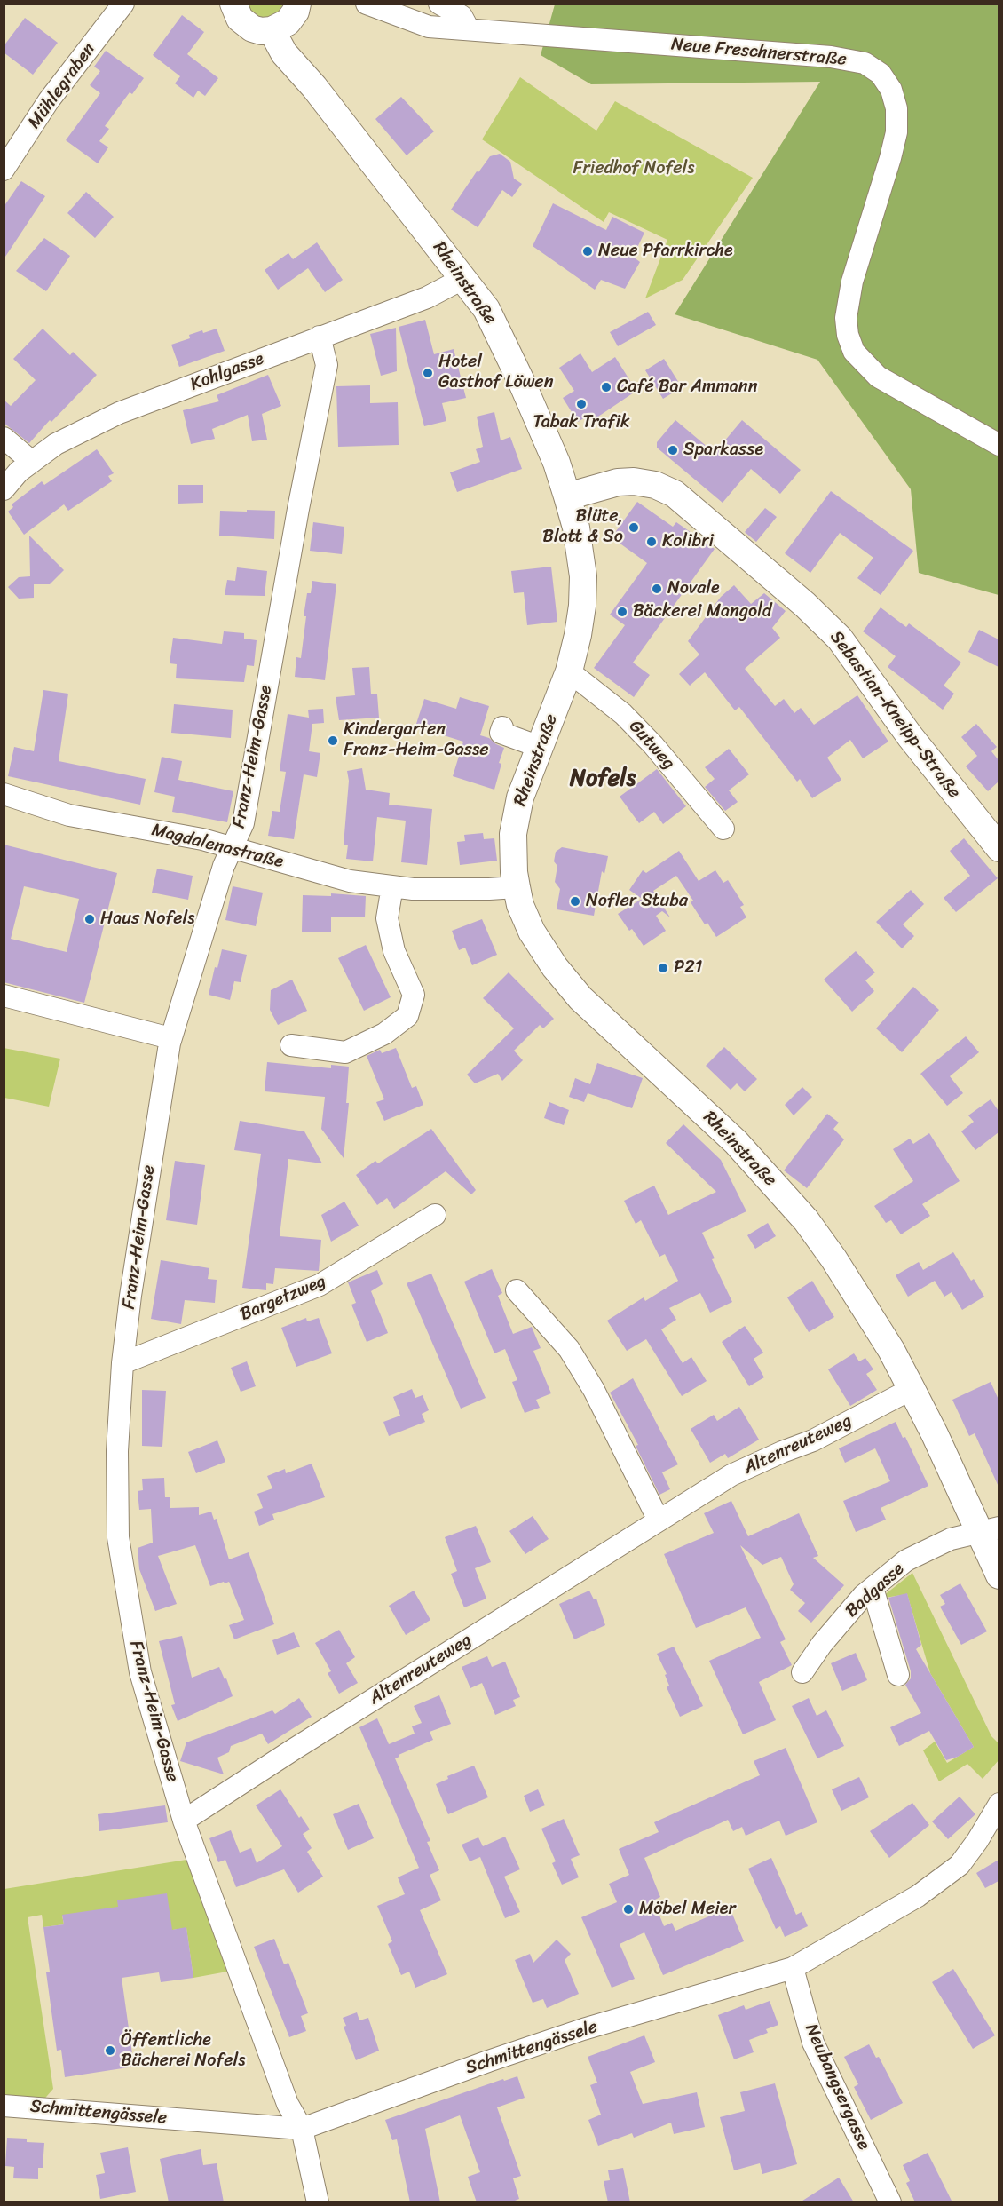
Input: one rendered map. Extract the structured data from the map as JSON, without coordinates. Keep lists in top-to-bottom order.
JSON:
{
  "streets": {
    "main road": ["Rheinstraße", "Sebastian-Kneipp-Straße"],
    "street": [
      "Neue Freschnerstraße",
      "Mühlegraben",
      "Kohlgasse",
      "Gutweg",
      "Franz-Heim-Gasse",
      "Magdalenastraße",
      "Bargetzweg",
      "Altenreuteweg",
      "Badgasse",
      "Schmittengässele",
      "Neubangsergasse"
    ]
  },
  "crossings": [
    ["Rheinstraße", "Kohlgasse"],
    ["Rheinstraße", "Sebastian-Kneipp-Straße"],
    ["Rheinstraße", "Gutweg"],
    ["Rheinstraße", "Magdalenastraße"],
    ["Rheinstraße", "Altenreuteweg"],
    ["Rheinstraße", "Badgasse"],
    ["Kohlgasse", "Franz-Heim-Gasse"],
    ["Franz-Heim-Gasse", "Magdalenastraße"],
    ["Franz-Heim-Gasse", "Bargetzweg"],
    ["Franz-Heim-Gasse", "Altenreuteweg"],
    ["Franz-Heim-Gasse", "Schmittengässele"],
    ["Schmittengässele", "Neubangsergasse"]
  ],
  "districts": ["Nofels"],
  "parks": ["Friedhof Nofels"],
  "places": [
    "Neue Pfarrkirche",
    "Hotel Gasthof Löwen",
    "Café Bar Ammann",
    "Tabak Trafik",
    "Sparkasse",
    "Blüte, Blatt & So",
    "Kolibri",
    "Novale",
    "Bäckerei Mangold",
    "Kindergarten Franz-Heim-Gasse",
    "Nofler Stuba",
    "Haus Nofels",
    "P21",
    "Möbel Meier",
    "Öffentliche Bücherei Nofels"
  ]
}
